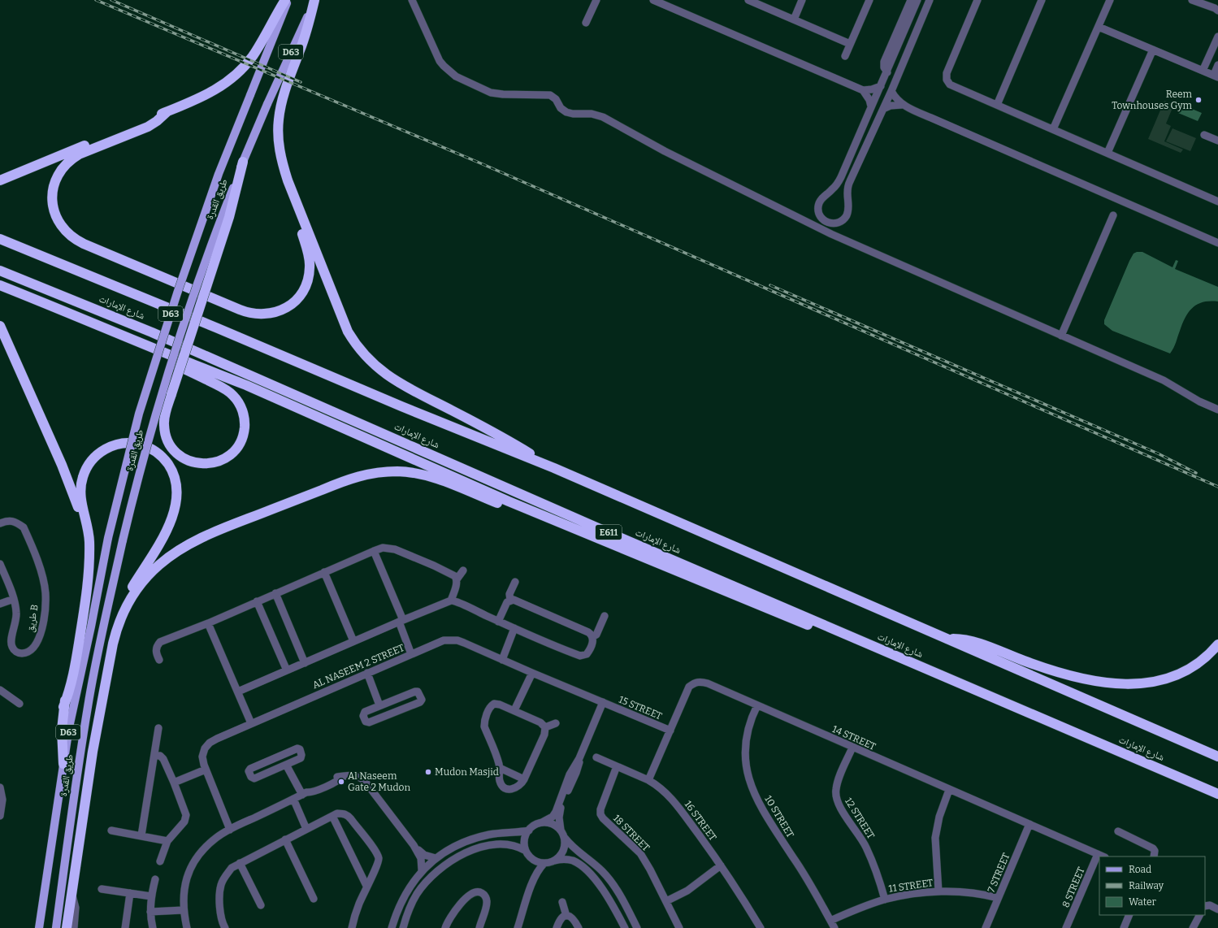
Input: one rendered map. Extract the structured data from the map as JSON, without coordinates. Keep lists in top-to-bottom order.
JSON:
{
  "streets": {
    "highway": ["شارع الإمارات", "E611"],
    "main road": ["D63", "طريق القدرة"],
    "street": [
      "طريق B",
      "AL NASEEM 2 STREET",
      "15 STREET",
      "14 STREET",
      "10 STREET",
      "12 STREET",
      "16 STREET",
      "18 STREET",
      "7 STREET",
      "11 STREET",
      "8 STREET"
    ]
  },
  "crossings": [
    ["AL NASEEM 2 STREET", "15 STREET"],
    ["15 STREET", "14 STREET"],
    ["14 STREET", "10 STREET"],
    ["14 STREET", "12 STREET"],
    ["14 STREET", "16 STREET"],
    ["14 STREET", "7 STREET"],
    ["14 STREET", "8 STREET"],
    ["10 STREET", "11 STREET"],
    ["12 STREET", "11 STREET"],
    ["16 STREET", "18 STREET"],
    ["7 STREET", "11 STREET"]
  ],
  "places": ["Reem Townhouses Gym", "Mudon Masjid", "Al Naseem Gate 2 Mudon"],
  "legend": ["Road", "Railway", "Water"]
}
